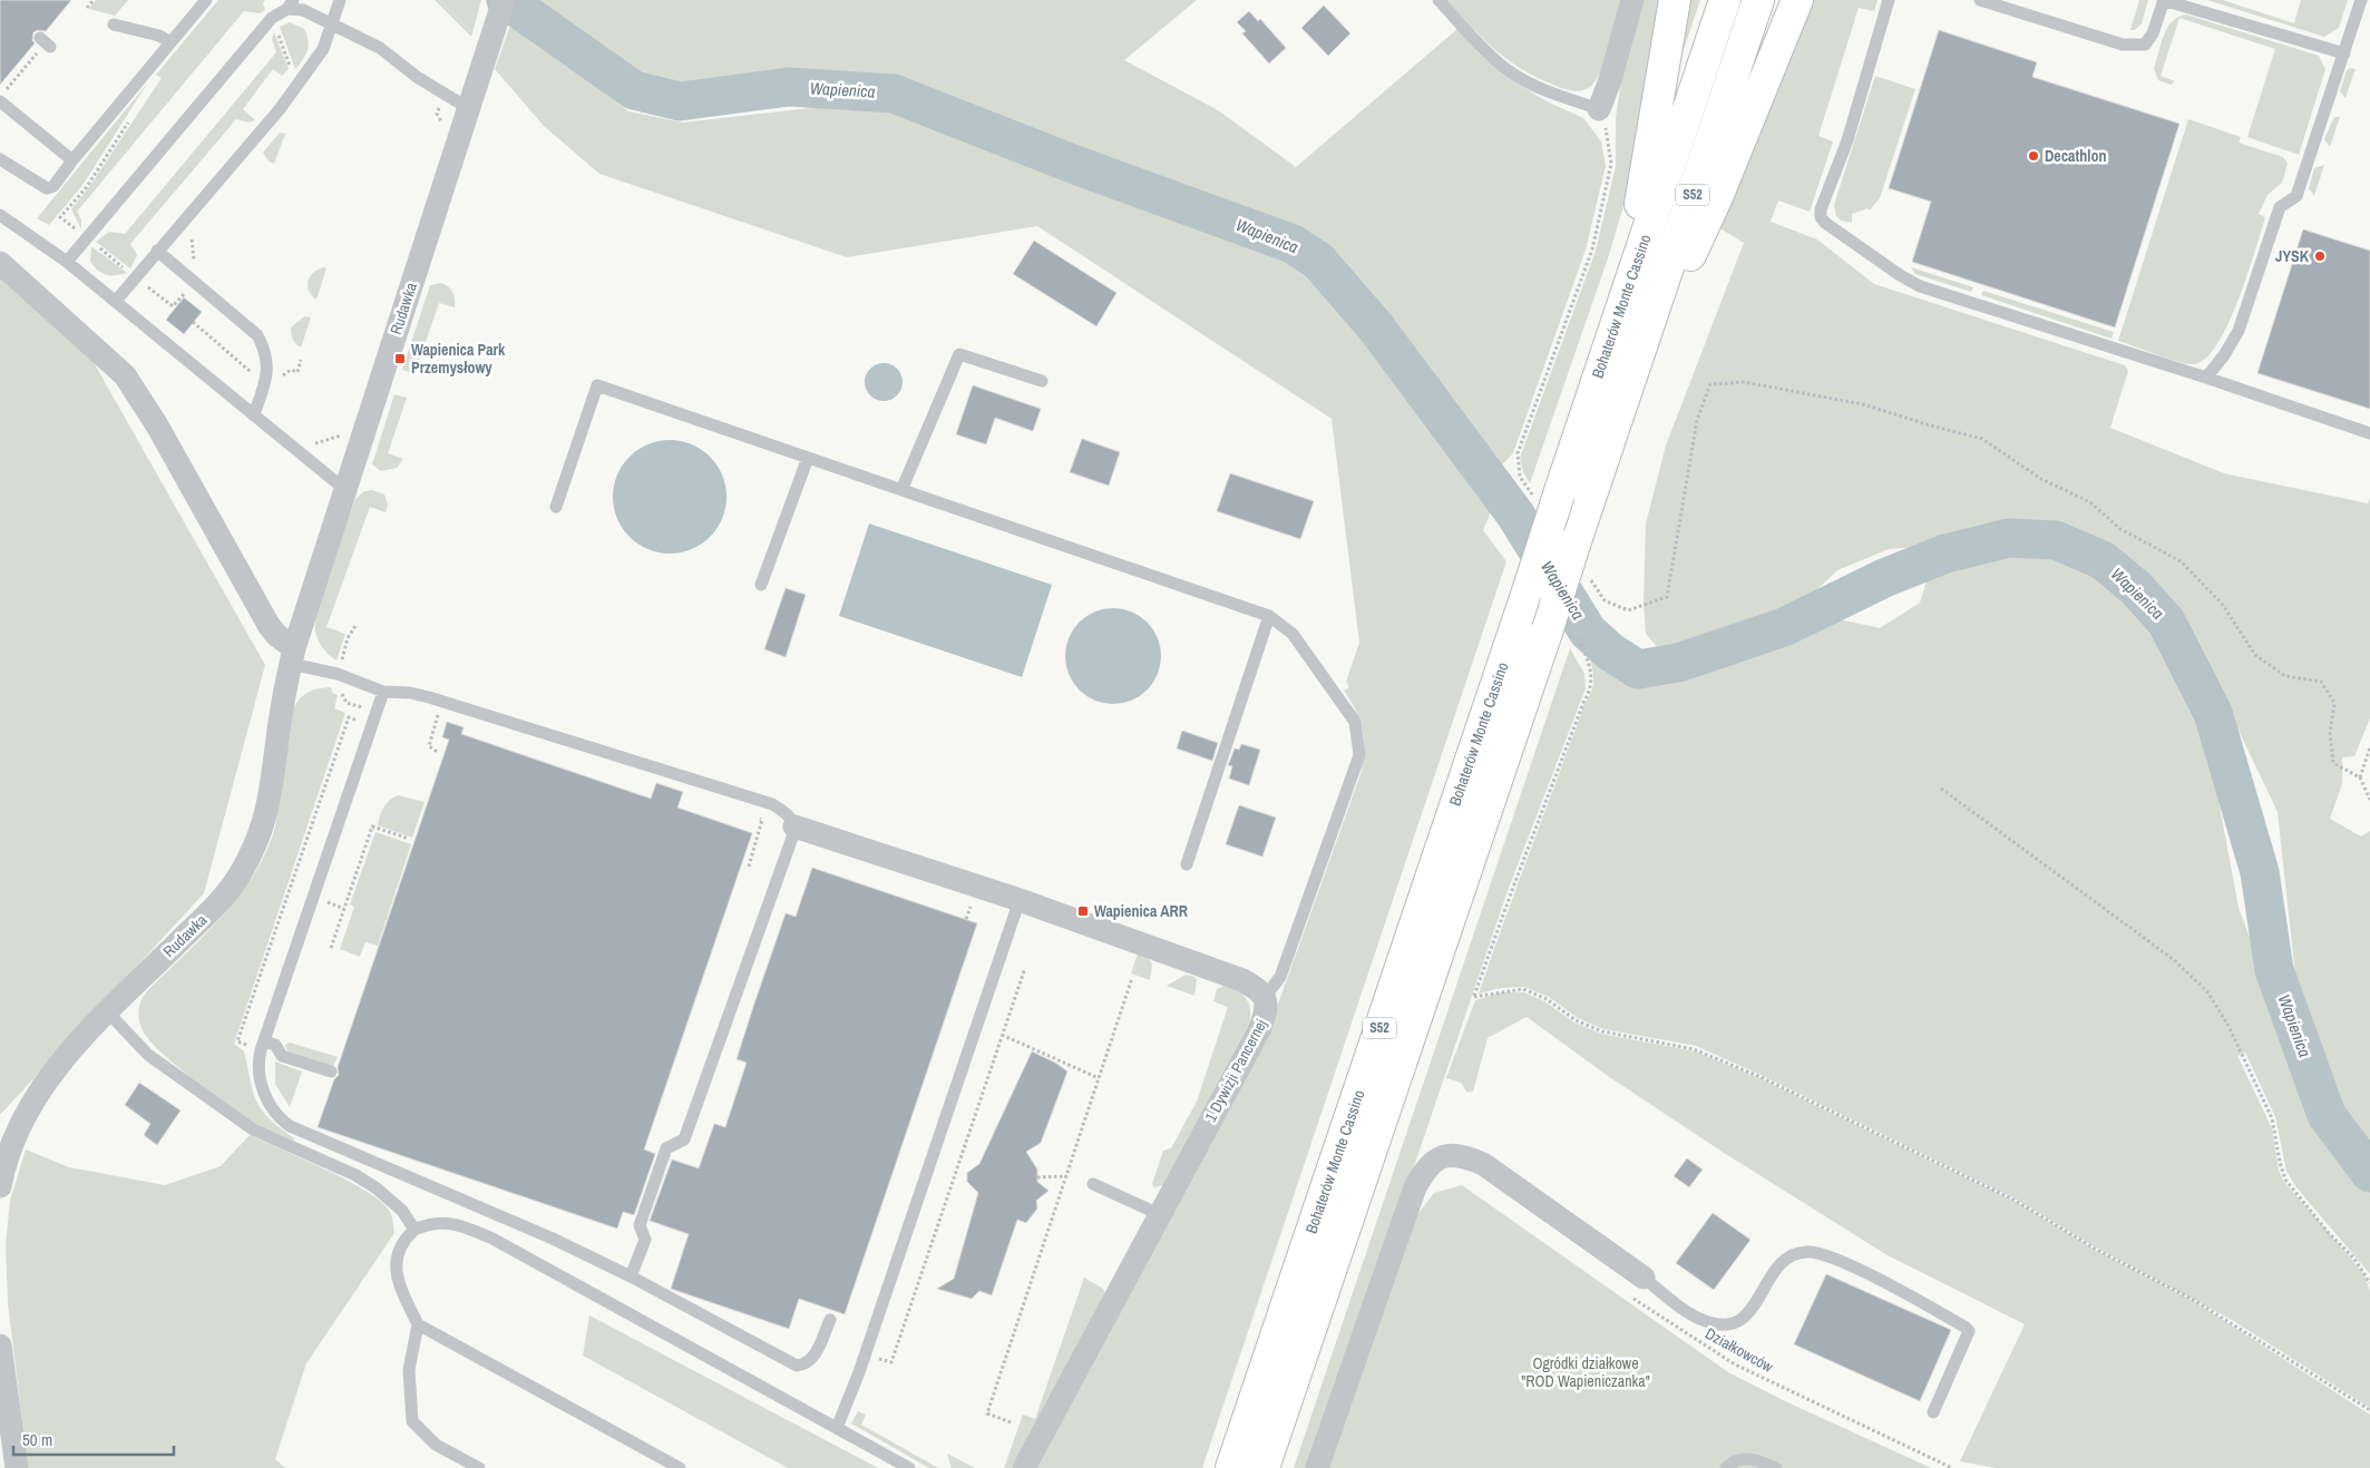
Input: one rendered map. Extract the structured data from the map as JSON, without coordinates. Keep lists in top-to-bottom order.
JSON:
{
  "streets": {
    "highway": ["S52", "Bohaterów Monte Cassino"],
    "street": ["Rudawka", "1 Dywizji Pancernej"],
    "path": ["Działkowców"]
  },
  "water": ["Wapienica"],
  "parks": ["Ogródki działkowe \"ROD Wapieniczanka\""],
  "places": {
    "other": ["Decathlon", "JYSK"],
    "transit": ["Wapienica Park Przemysłowy", "Wapienica ARR"]
  },
  "scale_bar": "50 m"
}
